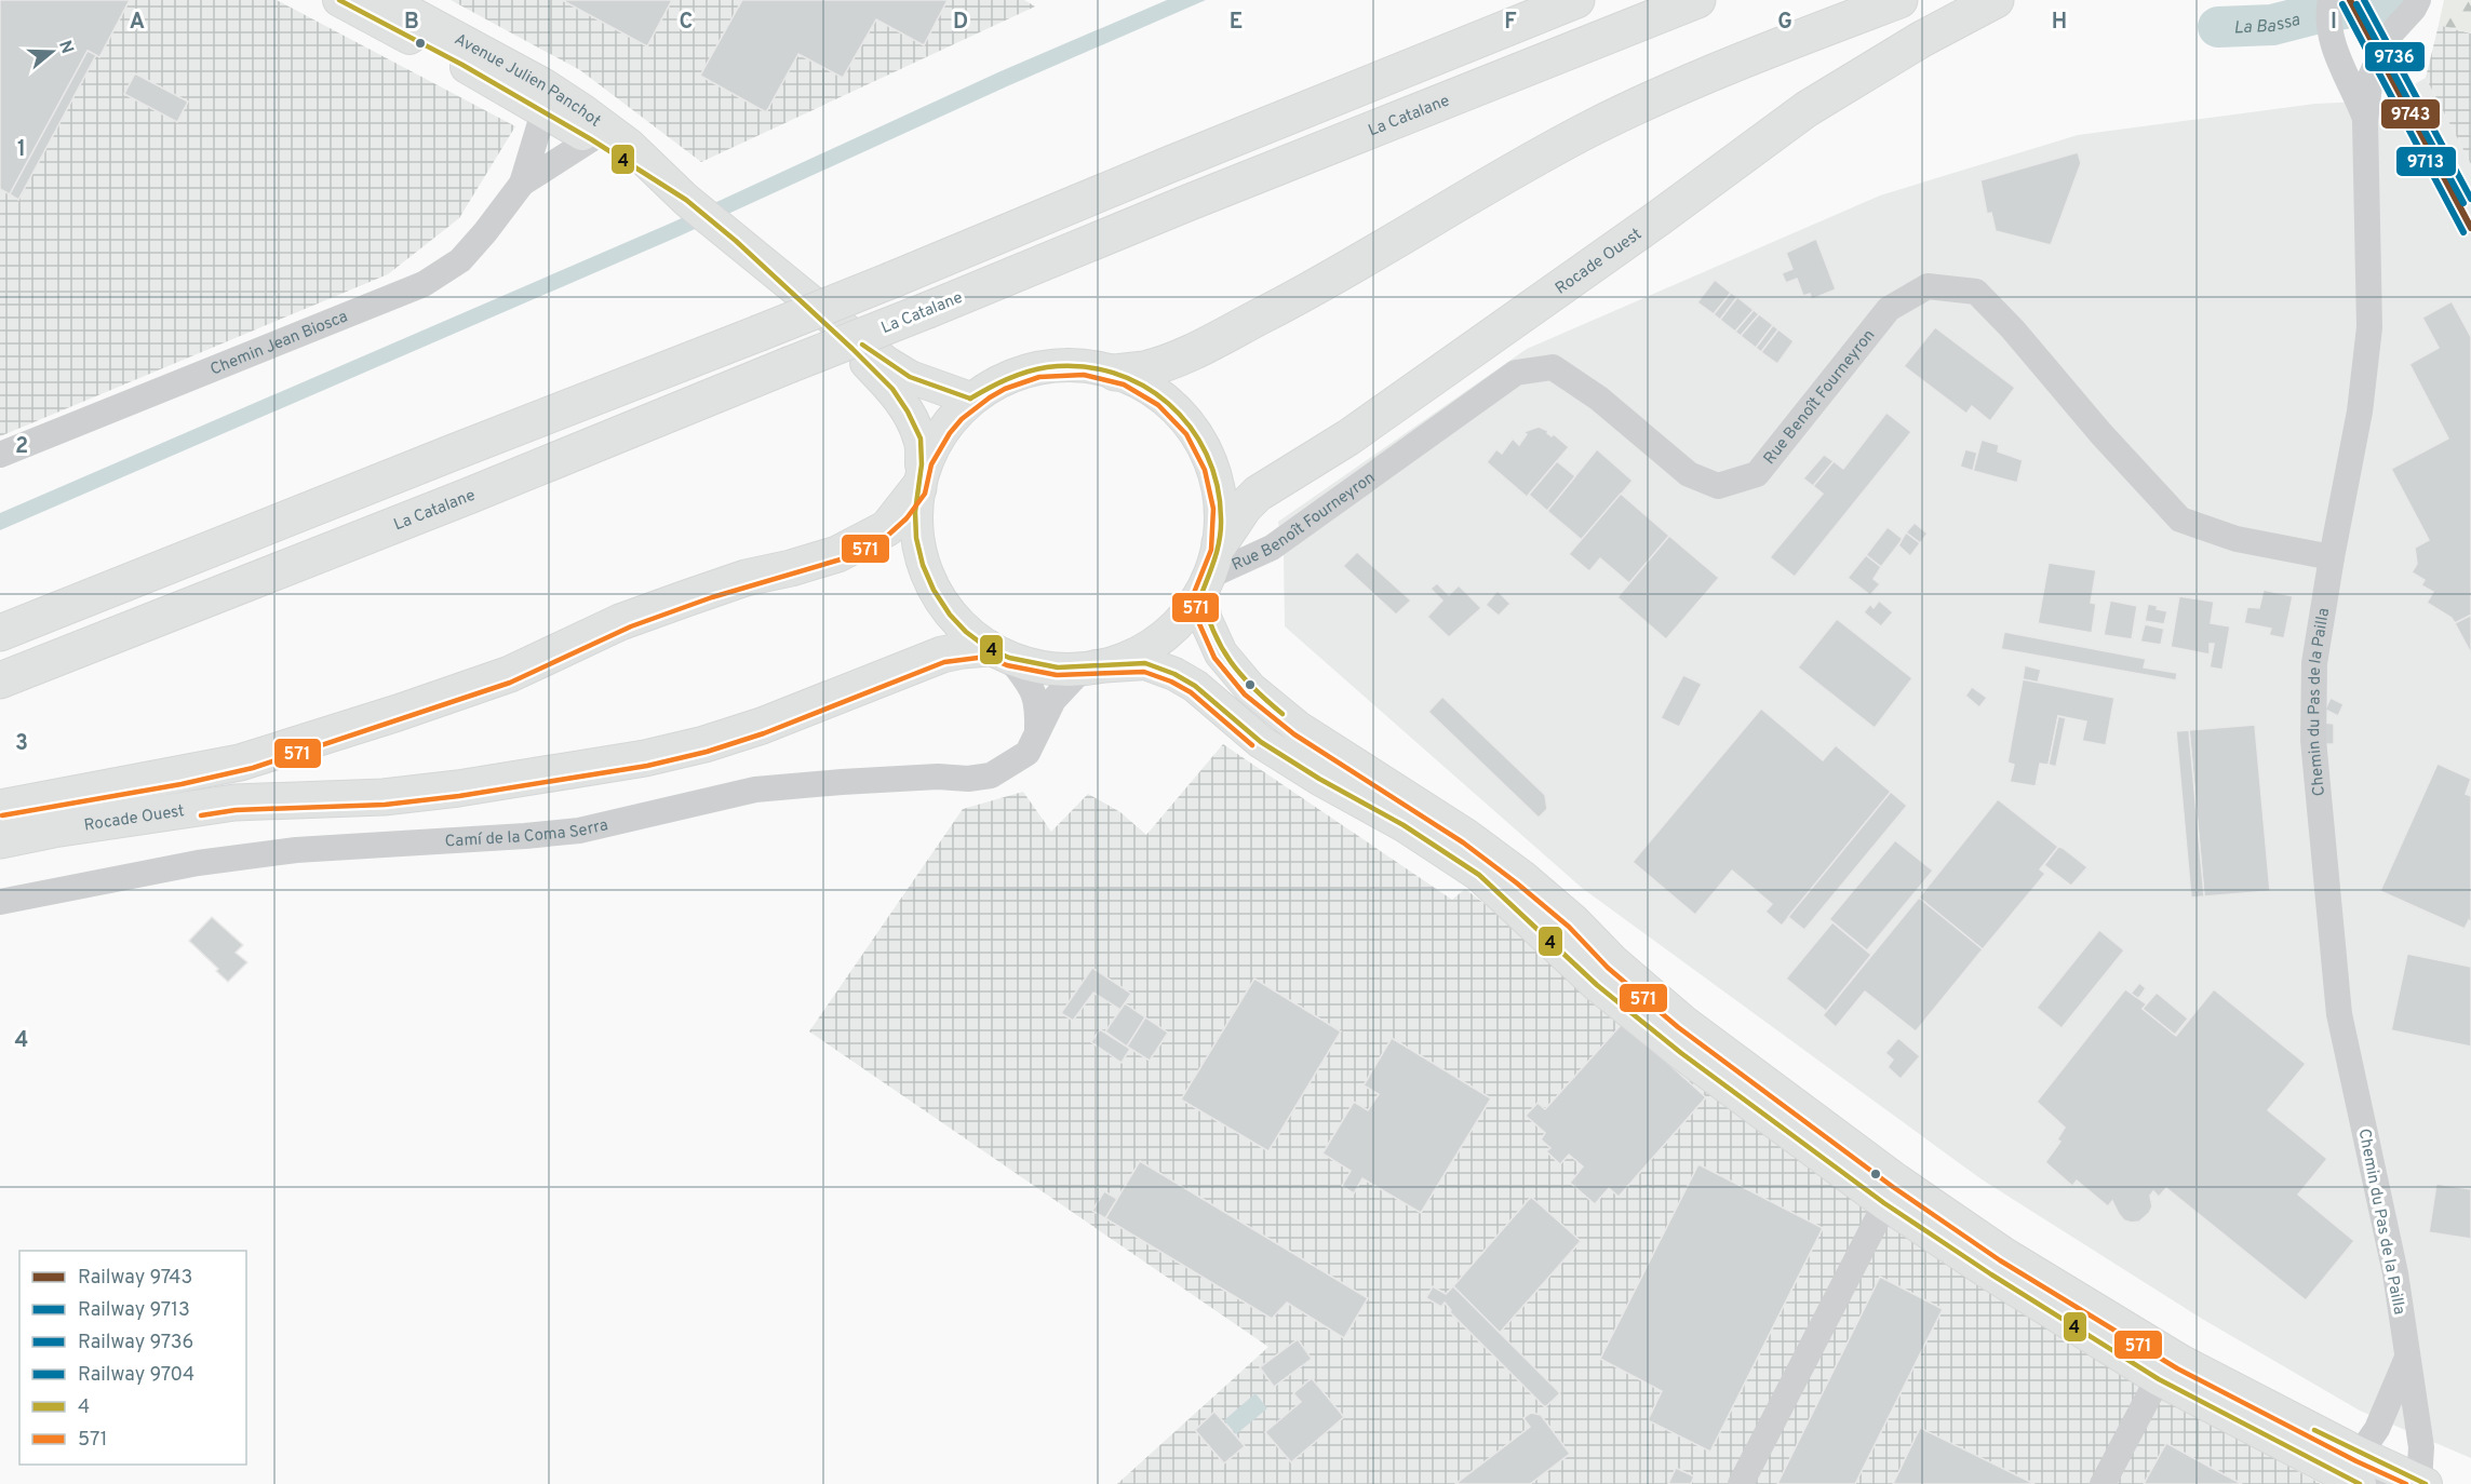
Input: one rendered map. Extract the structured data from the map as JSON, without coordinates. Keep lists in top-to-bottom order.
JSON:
{
  "streets": {
    "highway": ["La Catalane", "Rocade Ouest"],
    "main road": ["Avenue Julien Panchot"],
    "street": [
      "Chemin Jean Biosca",
      "Rue Benoît Fourneyron",
      "Chemin du Pas de la Pailla",
      "Camí de la Coma Serra"
    ]
  },
  "crossings": [
    ["Avenue Julien Panchot", "Rocade Ouest"],
    ["Avenue Julien Panchot", "Chemin Jean Biosca"],
    ["Rocade Ouest", "Rue Benoît Fourneyron"],
    ["Rue Benoît Fourneyron", "Chemin du Pas de la Pailla"]
  ],
  "water": ["La Bassa"],
  "lines": [
    "rail line 9743",
    "rail line 9736",
    "transit line 4",
    "rail line 9713",
    "rail line 9704",
    "transit line 571"
  ],
  "legend": [
    "Railway 9743",
    "Railway 9713",
    "Railway 9736",
    "Railway 9704",
    "4",
    "571"
  ],
  "north": "right",
  "grid": {
    "columns": [
      "A",
      "B",
      "C",
      "D",
      "E",
      "F",
      "G",
      "H",
      "I"
    ],
    "rows": [
      "1",
      "2",
      "3",
      "4"
    ]
  }
}
